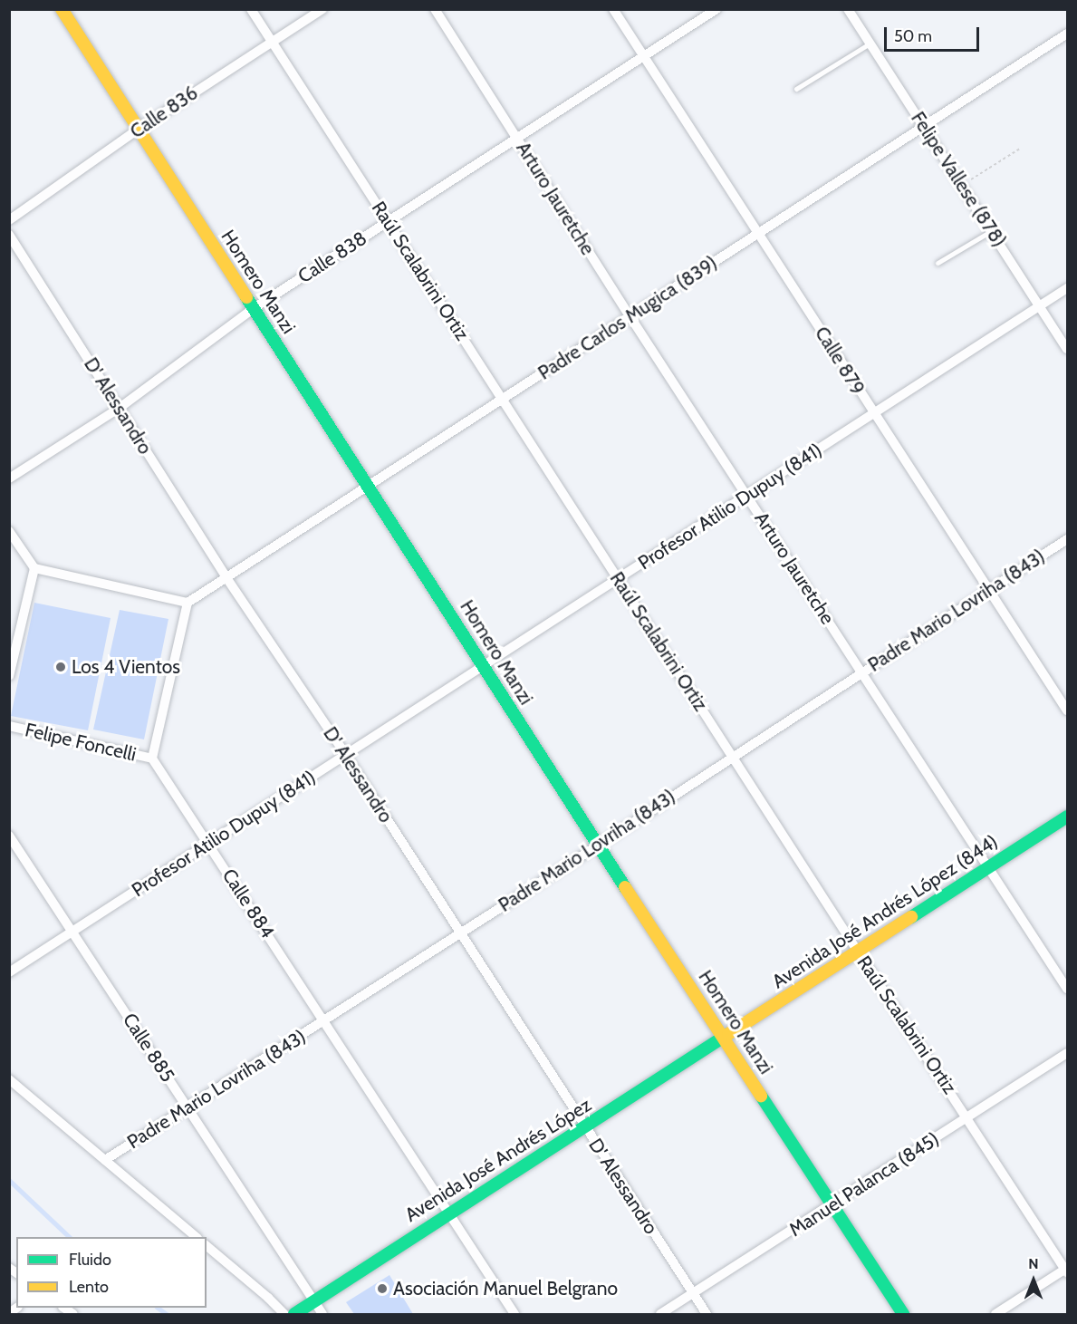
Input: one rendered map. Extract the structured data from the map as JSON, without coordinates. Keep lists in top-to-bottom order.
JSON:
{
  "streets": {
    "street": [
      "Calle 836",
      "Felipe Vallese (878)",
      "Arturo Jauretche",
      "Calle 838",
      "Raúl Scalabrini Ortiz",
      "Homero Manzi",
      "Padre Carlos Mugica (839)",
      "Calle 879",
      "D' Alessandro",
      "Profesor Atilio Dupuy (841)",
      "Padre Mario Lovriha (843)",
      "Felipe Foncelli",
      "Calle 884",
      "Avenida José Andrés López (844)",
      "Calle 885",
      "Avenida José Andrés López",
      "Manuel Palanca (845)"
    ]
  },
  "crossings": [
    ["Calle 836", "Raúl Scalabrini Ortiz"],
    ["Calle 836", "Homero Manzi"],
    ["Felipe Vallese (878)", "Padre Carlos Mugica (839)"],
    ["Felipe Vallese (878)", "Profesor Atilio Dupuy (841)"],
    ["Arturo Jauretche", "Calle 838"],
    ["Arturo Jauretche", "Padre Carlos Mugica (839)"],
    ["Arturo Jauretche", "Profesor Atilio Dupuy (841)"],
    ["Arturo Jauretche", "Padre Mario Lovriha (843)"],
    ["Arturo Jauretche", "Avenida José Andrés López (844)"],
    ["Calle 838", "Raúl Scalabrini Ortiz"],
    ["Calle 838", "Homero Manzi"],
    ["Calle 838", "Calle 879"],
    ["Calle 838", "D' Alessandro"],
    ["Raúl Scalabrini Ortiz", "Padre Carlos Mugica (839)"],
    ["Raúl Scalabrini Ortiz", "Profesor Atilio Dupuy (841)"],
    ["Raúl Scalabrini Ortiz", "Padre Mario Lovriha (843)"],
    ["Raúl Scalabrini Ortiz", "Avenida José Andrés López (844)"],
    ["Raúl Scalabrini Ortiz", "Manuel Palanca (845)"],
    ["Homero Manzi", "Padre Carlos Mugica (839)"],
    ["Homero Manzi", "Profesor Atilio Dupuy (841)"],
    ["Homero Manzi", "Padre Mario Lovriha (843)"],
    ["Homero Manzi", "Avenida José Andrés López (844)"],
    ["Homero Manzi", "Avenida José Andrés López"],
    ["Homero Manzi", "Manuel Palanca (845)"],
    ["Padre Carlos Mugica (839)", "Calle 879"],
    ["Padre Carlos Mugica (839)", "D' Alessandro"],
    ["Calle 879", "Profesor Atilio Dupuy (841)"],
    ["Calle 879", "Padre Mario Lovriha (843)"],
    ["D' Alessandro", "Profesor Atilio Dupuy (841)"],
    ["D' Alessandro", "Padre Mario Lovriha (843)"],
    ["D' Alessandro", "Avenida José Andrés López"],
    ["D' Alessandro", "Manuel Palanca (845)"],
    ["Profesor Atilio Dupuy (841)", "Calle 884"],
    ["Profesor Atilio Dupuy (841)", "Calle 885"],
    ["Padre Mario Lovriha (843)", "Calle 884"],
    ["Padre Mario Lovriha (843)", "Calle 885"],
    ["Felipe Foncelli", "Calle 884"],
    ["Calle 884", "Avenida José Andrés López"],
    ["Avenida José Andrés López (844)", "Avenida José Andrés López"],
    ["Calle 885", "Avenida José Andrés López"]
  ],
  "places": ["Los 4 Vientos", "Asociación Manuel Belgrano"],
  "legend": ["Fluido", "Lento"],
  "scale_bar": "50 m",
  "north": "top"
}
